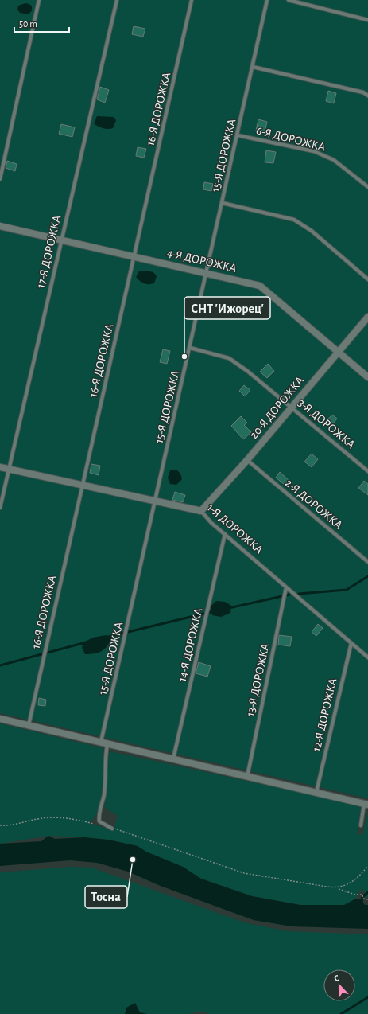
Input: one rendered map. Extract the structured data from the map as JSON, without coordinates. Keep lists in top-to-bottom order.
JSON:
{
  "streets": {
    "street": ["4-Я ДОРОЖКА", "20-Я ДОРОЖКА", "1-Я ДОРОЖКА"],
    "lane": [
      "16-Я ДОРОЖКА",
      "6-Я ДОРОЖКА",
      "15-Я ДОРОЖКА",
      "17-Я ДОРОЖКА",
      "3-Я ДОРОЖКА",
      "2-Я ДОРОЖКА",
      "14-Я ДОРОЖКА",
      "13-Я ДОРОЖКА",
      "12-Я ДОРОЖКА"
    ]
  },
  "crossings": [
    ["16-Я ДОРОЖКА", "4-Я ДОРОЖКА"],
    ["16-Я ДОРОЖКА", "1-Я ДОРОЖКА"],
    ["6-Я ДОРОЖКА", "15-Я ДОРОЖКА"],
    ["15-Я ДОРОЖКА", "4-Я ДОРОЖКА"],
    ["15-Я ДОРОЖКА", "3-Я ДОРОЖКА"],
    ["15-Я ДОРОЖКА", "1-Я ДОРОЖКА"],
    ["17-Я ДОРОЖКА", "4-Я ДОРОЖКА"],
    ["17-Я ДОРОЖКА", "1-Я ДОРОЖКА"],
    ["4-Я ДОРОЖКА", "20-Я ДОРОЖКА"],
    ["20-Я ДОРОЖКА", "3-Я ДОРОЖКА"],
    ["20-Я ДОРОЖКА", "2-Я ДОРОЖКА"],
    ["20-Я ДОРОЖКА", "1-Я ДОРОЖКА"],
    ["1-Я ДОРОЖКА", "14-Я ДОРОЖКА"],
    ["1-Я ДОРОЖКА", "13-Я ДОРОЖКА"],
    ["1-Я ДОРОЖКА", "12-Я ДОРОЖКА"]
  ],
  "places": ["СНТ 'Ижорец'", "Тосна"],
  "scale_bar": "50 m",
  "north": "top"
}
